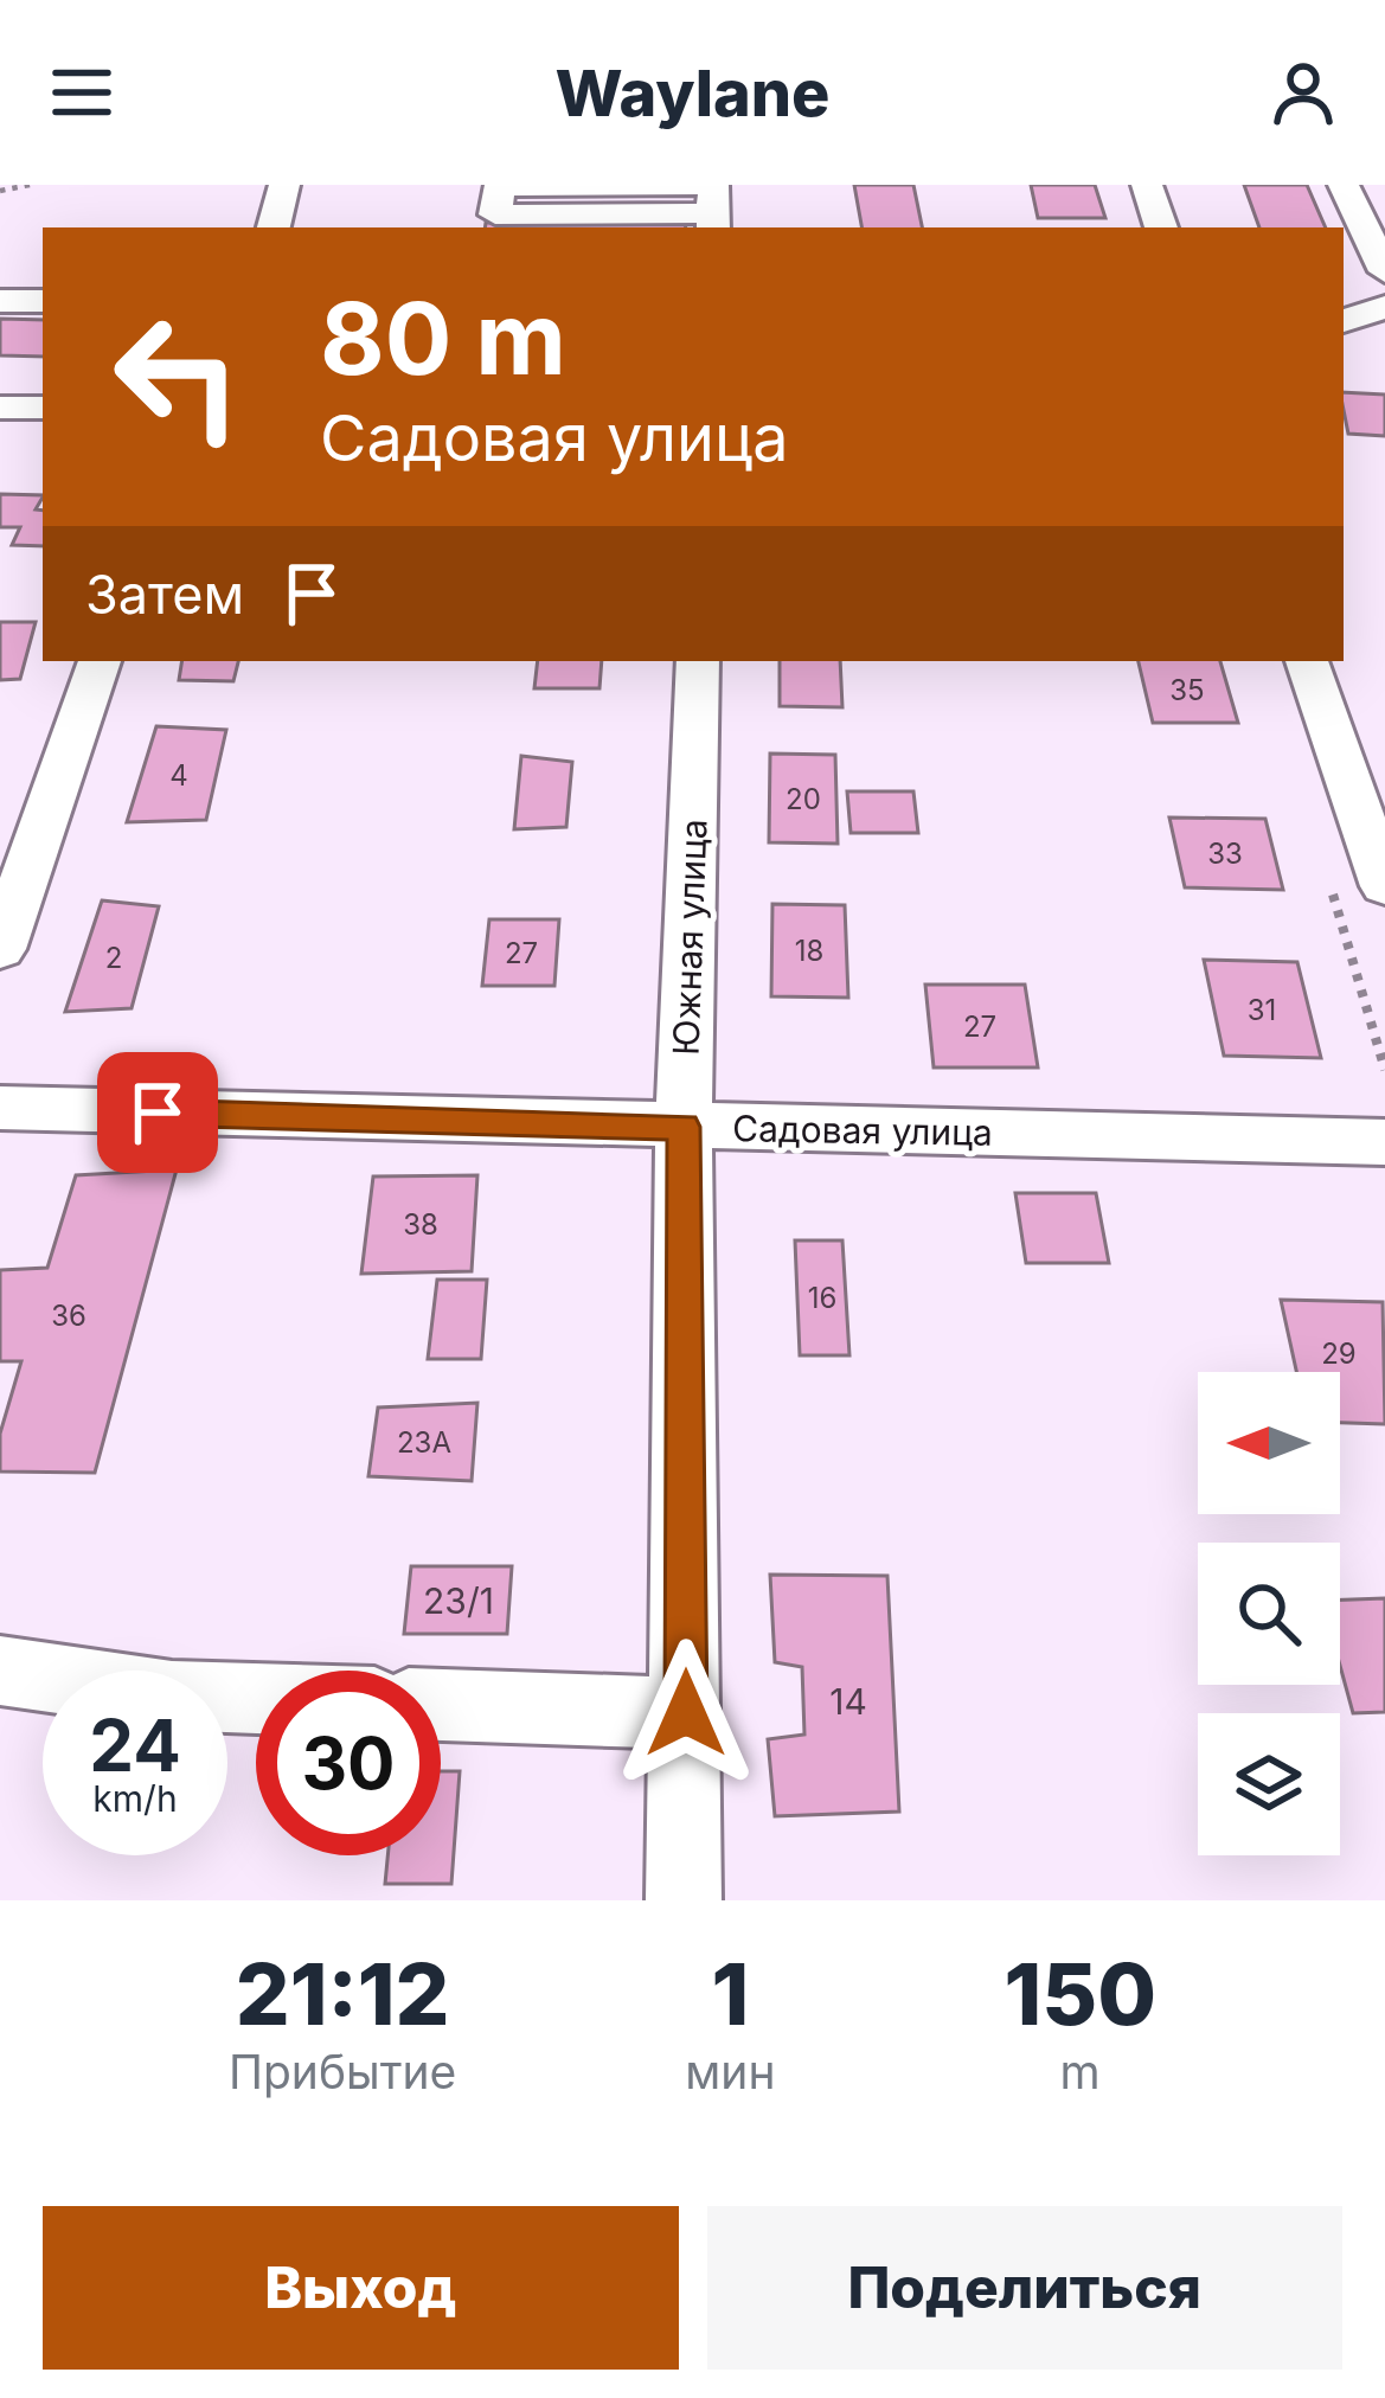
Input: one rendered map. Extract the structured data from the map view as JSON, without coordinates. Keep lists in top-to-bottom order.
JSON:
{
  "streets": {
    "street": ["Южная улица", "Садовая улица"]
  },
  "crossings": [
    ["Южная улица", "Садовая улица"]
  ],
  "house_numbers": [
    "35",
    "4",
    "20",
    "33",
    "18",
    "27",
    "2",
    "31",
    "27",
    "38",
    "16",
    "36",
    "29",
    "23А",
    "23/1",
    "14"
  ],
  "north": "left",
  "page": {
    "header": "Waylane",
    "turn": ["80 m", "Садовая улица"],
    "then": "Затем",
    "speed": "24 km/h",
    "limit": "30",
    "eta": [
      "21:12",
      "Прибытие",
      "1",
      "мин",
      "150",
      "m"
    ],
    "buttons": ["Выход", "Поделиться"]
  }
}
